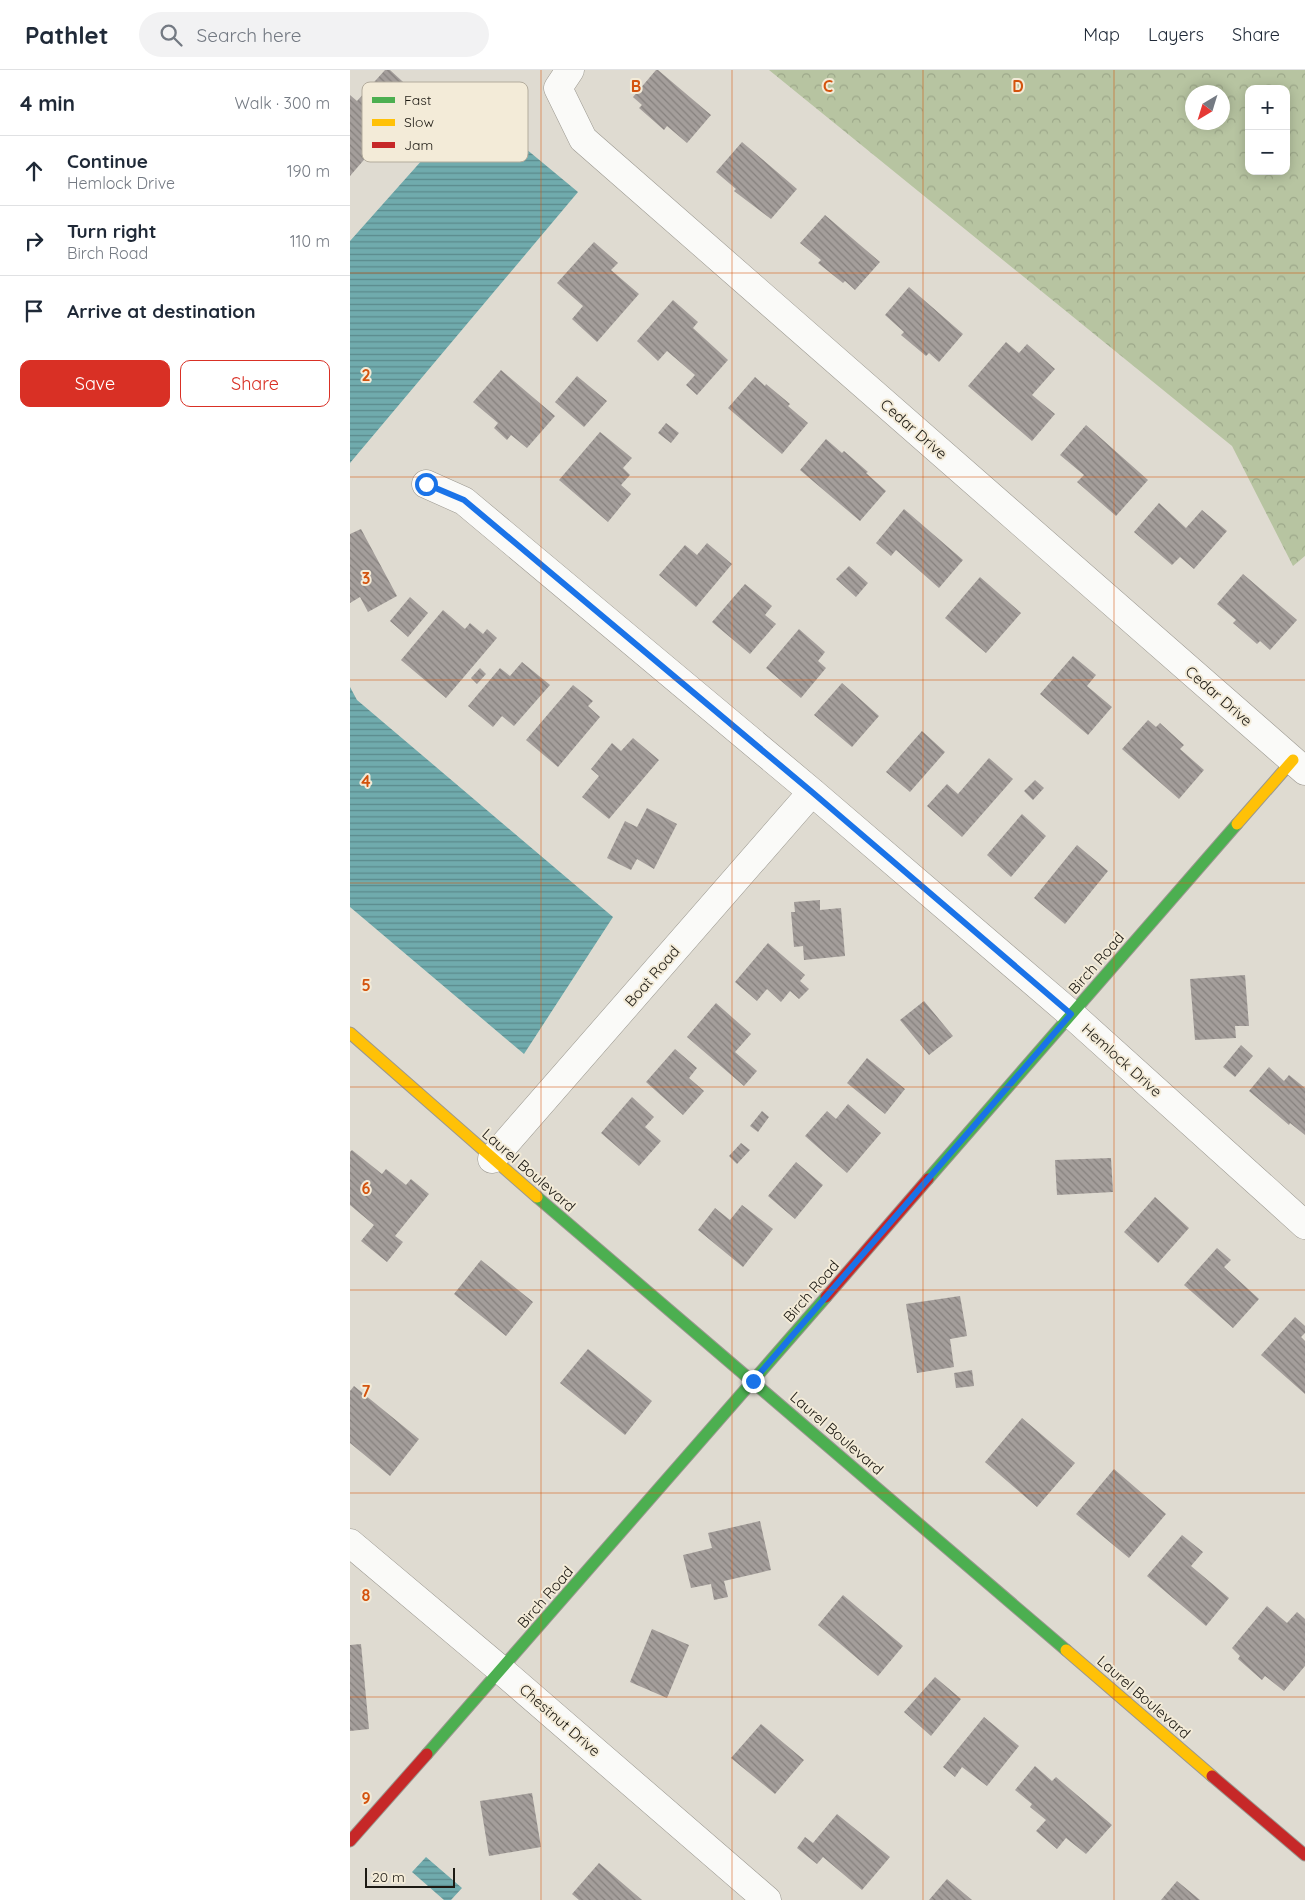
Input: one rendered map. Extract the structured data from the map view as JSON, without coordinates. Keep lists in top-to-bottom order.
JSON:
{
  "streets": {
    "street": [
      "Cedar Drive",
      "Birch Road",
      "Boat Road",
      "Hemlock Drive",
      "Laurel Boulevard",
      "Chestnut Drive"
    ]
  },
  "crossings": [
    ["Cedar Drive", "Birch Road"],
    ["Birch Road", "Hemlock Drive"],
    ["Birch Road", "Laurel Boulevard"],
    ["Birch Road", "Chestnut Drive"],
    ["Boat Road", "Hemlock Drive"],
    ["Boat Road", "Laurel Boulevard"]
  ],
  "legend": ["Fast", "Slow", "Jam"],
  "scale_bar": "20 m",
  "north": "bottom left",
  "page": {
    "header": "Pathlet",
    "search": "Search here",
    "nav": ["Map", "Layers", "Share"],
    "heading": ["4 min", "Walk · 300 m"],
    "map_buttons": ["+", "−"],
    "list": [
      ["Continue", "Hemlock Drive", "190 m"],
      ["Turn right", "Birch Road", "110 m"],
      "Arrive at destination"
    ],
    "buttons": ["Save", "Share"],
    "scale": "20 m"
  },
  "grid": {
    "columns": ["B", "C", "D"],
    "rows": [
      "2",
      "3",
      "4",
      "5",
      "6",
      "7",
      "8",
      "9"
    ]
  }
}
